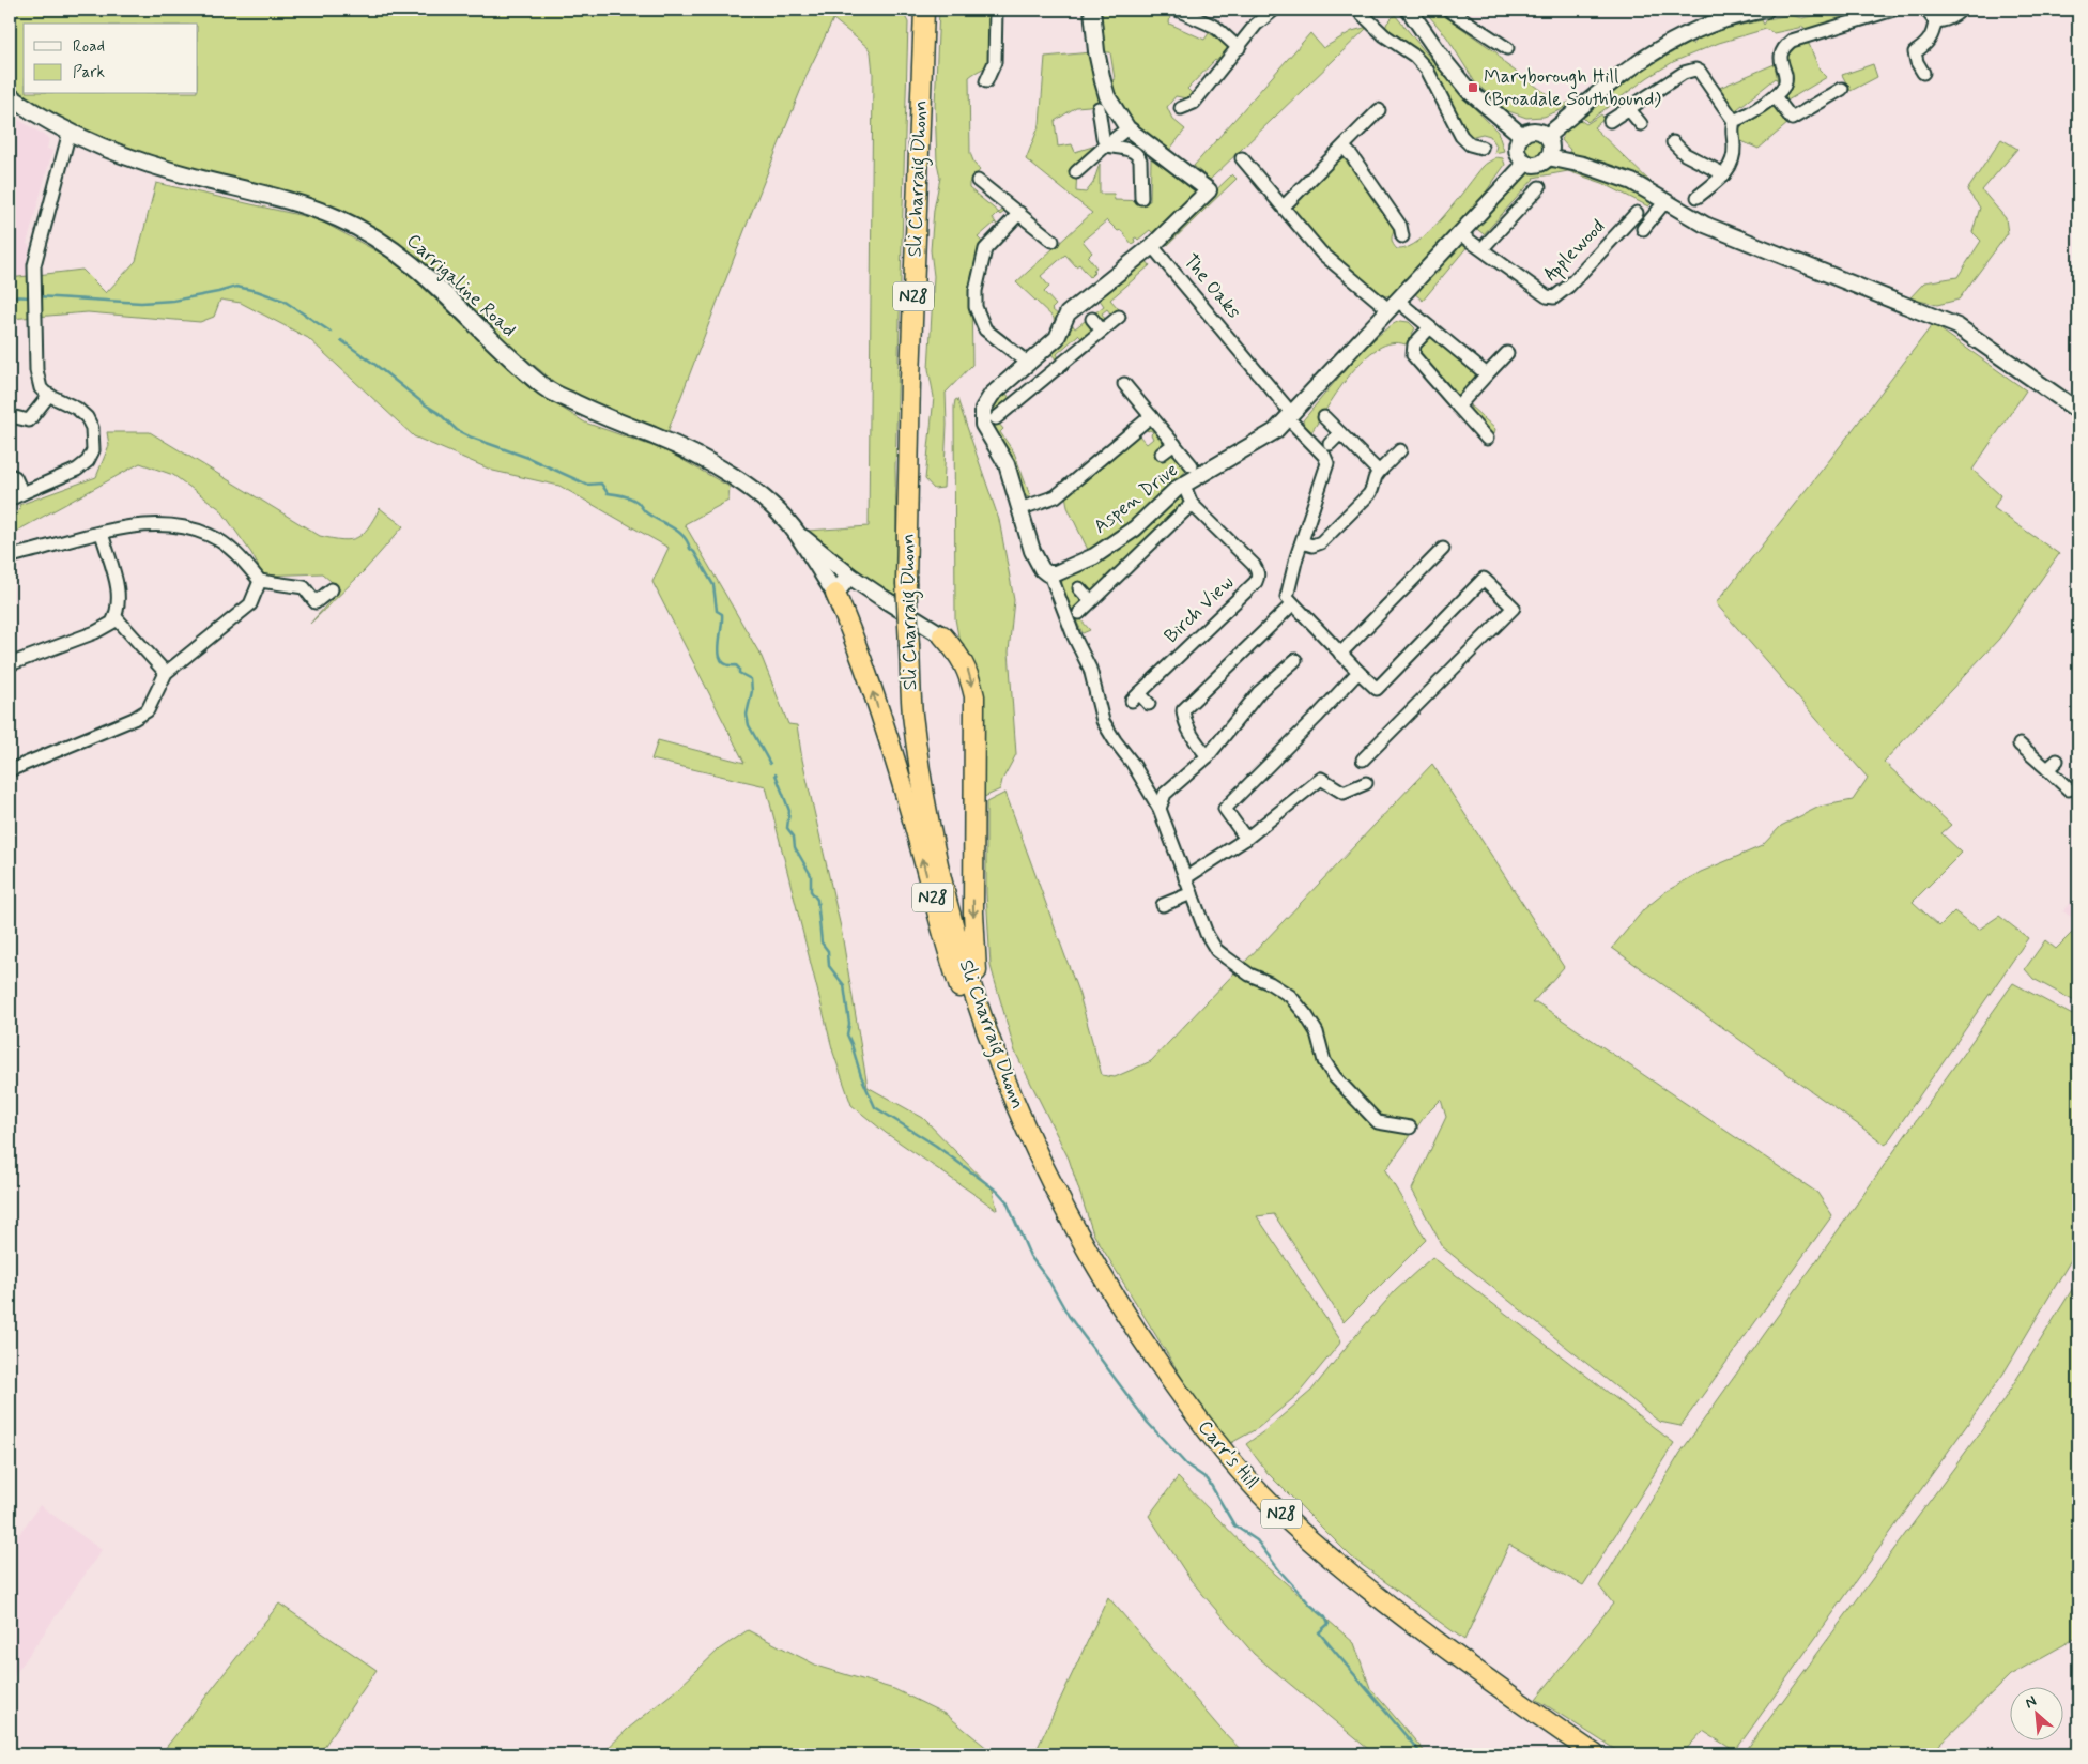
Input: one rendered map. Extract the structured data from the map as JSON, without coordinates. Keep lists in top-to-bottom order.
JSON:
{
  "streets": {
    "highway": ["Sli Charraig Dhonn", "N28", "Carr's Hill"],
    "main road": ["Carrigaline Road"],
    "street": [
      "Applewood",
      "The Oaks",
      "Aspen Drive",
      "Birch View"
    ]
  },
  "crossings": [
    ["Sli Charraig Dhonn", "N28"],
    ["Sli Charraig Dhonn", "Carr's Hill"],
    ["Carrigaline Road", "N28"],
    ["N28", "Carr's Hill"],
    ["Aspen Drive", "Birch View"]
  ],
  "places": {
    "transit": ["Maryborough Hill (Broadale Southbound)"]
  },
  "legend": ["Road", "Park"],
  "north": "top left"
}
